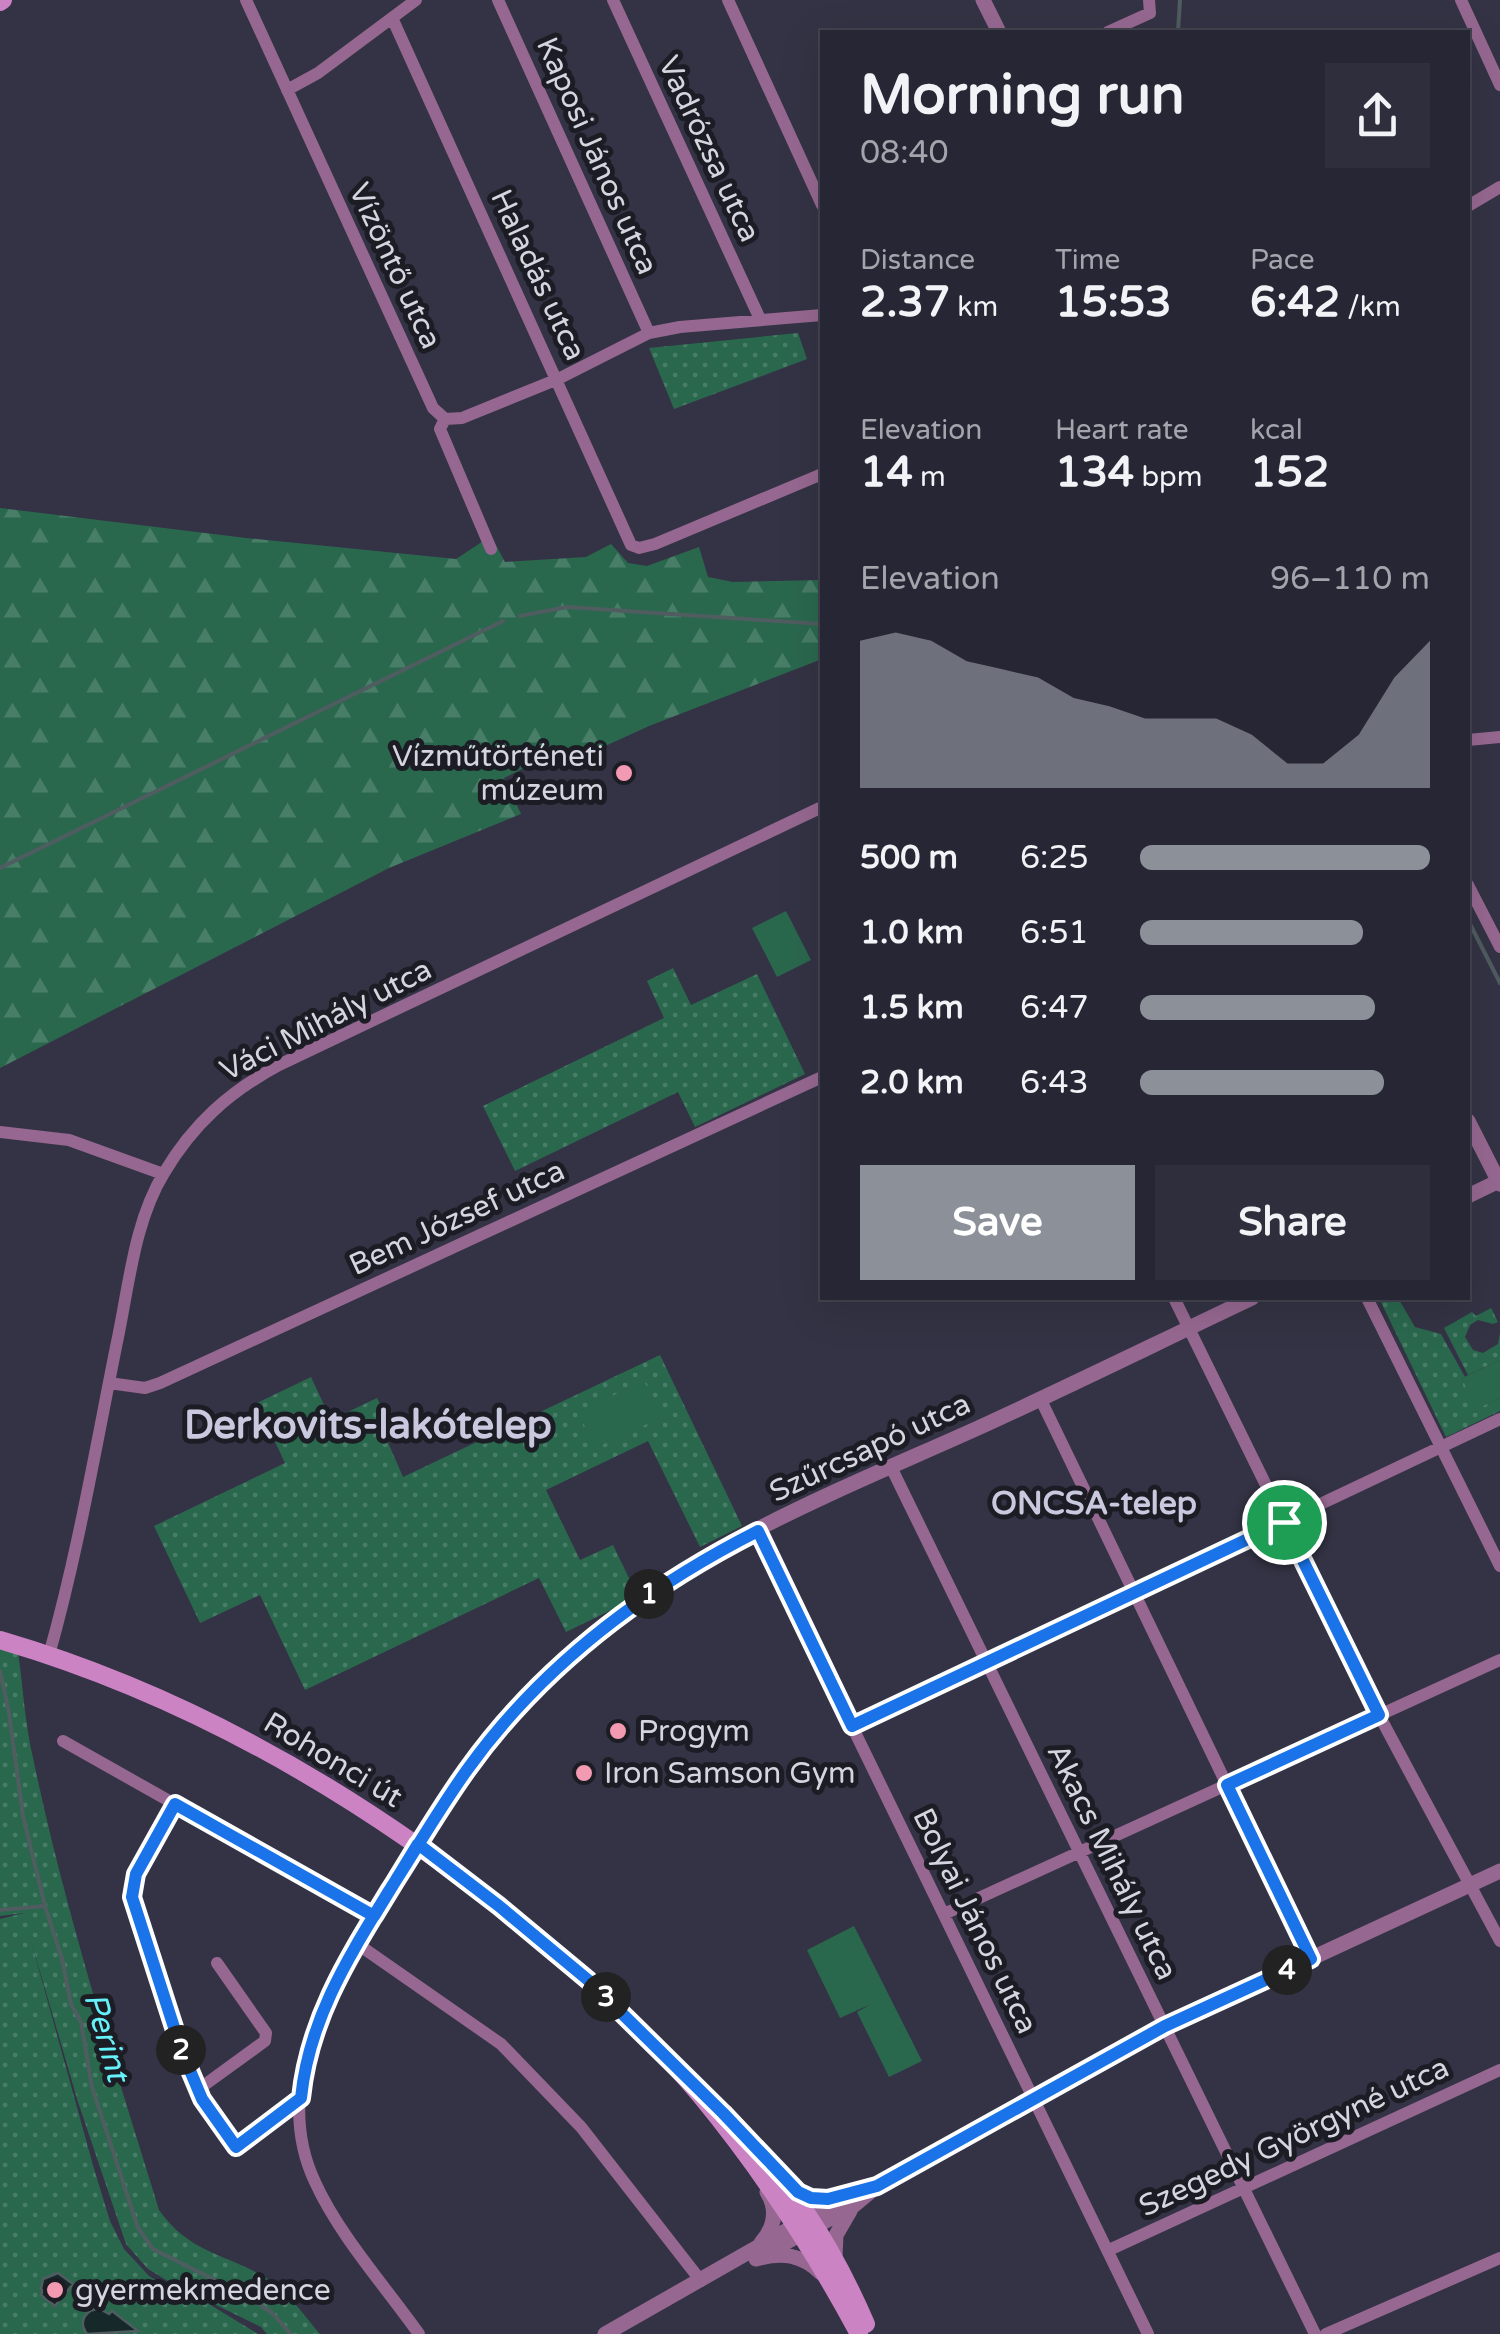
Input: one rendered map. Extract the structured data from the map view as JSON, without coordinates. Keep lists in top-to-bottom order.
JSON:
{
  "streets": {
    "main road": ["Rohonci út"],
    "street": [
      "Vadrózsa utca",
      "Kaposi János utca",
      "Vízöntő utca",
      "Haladás utca",
      "Váci Mihály utca",
      "Bem József utca",
      "Szűrcsapó utca",
      "Akacs Mihály utca",
      "Bolyai János utca",
      "Szegedy Györgyné utca"
    ]
  },
  "crossings": [
    ["Váci Mihály utca", "Bem József utca"],
    ["Váci Mihály utca", "Rohonci út"],
    ["Szűrcsapó utca", "Rohonci út"],
    ["Szűrcsapó utca", "Akacs Mihály utca"],
    ["Szűrcsapó utca", "Bolyai János utca"],
    ["Akacs Mihály utca", "Szegedy Györgyné utca"],
    ["Bolyai János utca", "Szegedy Györgyné utca"]
  ],
  "districts": ["Derkovits-lakótelep", "ONCSA-telep"],
  "water": ["Perint"],
  "places": [
    "Vízműtörténeti múzeum",
    "Progym",
    "Iron Samson Gym",
    "gyermekmedence"
  ],
  "page": {
    "heading": ["Morning run", "08:40"],
    "stats": [
      ["Distance", "2.37 km"],
      ["Time", "15:53"],
      ["Pace", "6:42 /km"],
      ["Elevation", "14 m"],
      ["Heart rate", "134 bpm"],
      ["kcal", "152"]
    ],
    "chart": ["Elevation", "96–110 m"],
    "list": [
      {
        "name": "500 m",
        "note": "6:25"
      },
      {
        "name": "1.0 km",
        "note": "6:51"
      },
      {
        "name": "1.5 km",
        "note": "6:47"
      },
      {
        "name": "2.0 km",
        "note": "6:43"
      }
    ],
    "buttons": ["Save", "Share"],
    "pins": [
      "1",
      "4",
      "3",
      "2"
    ]
  }
}
